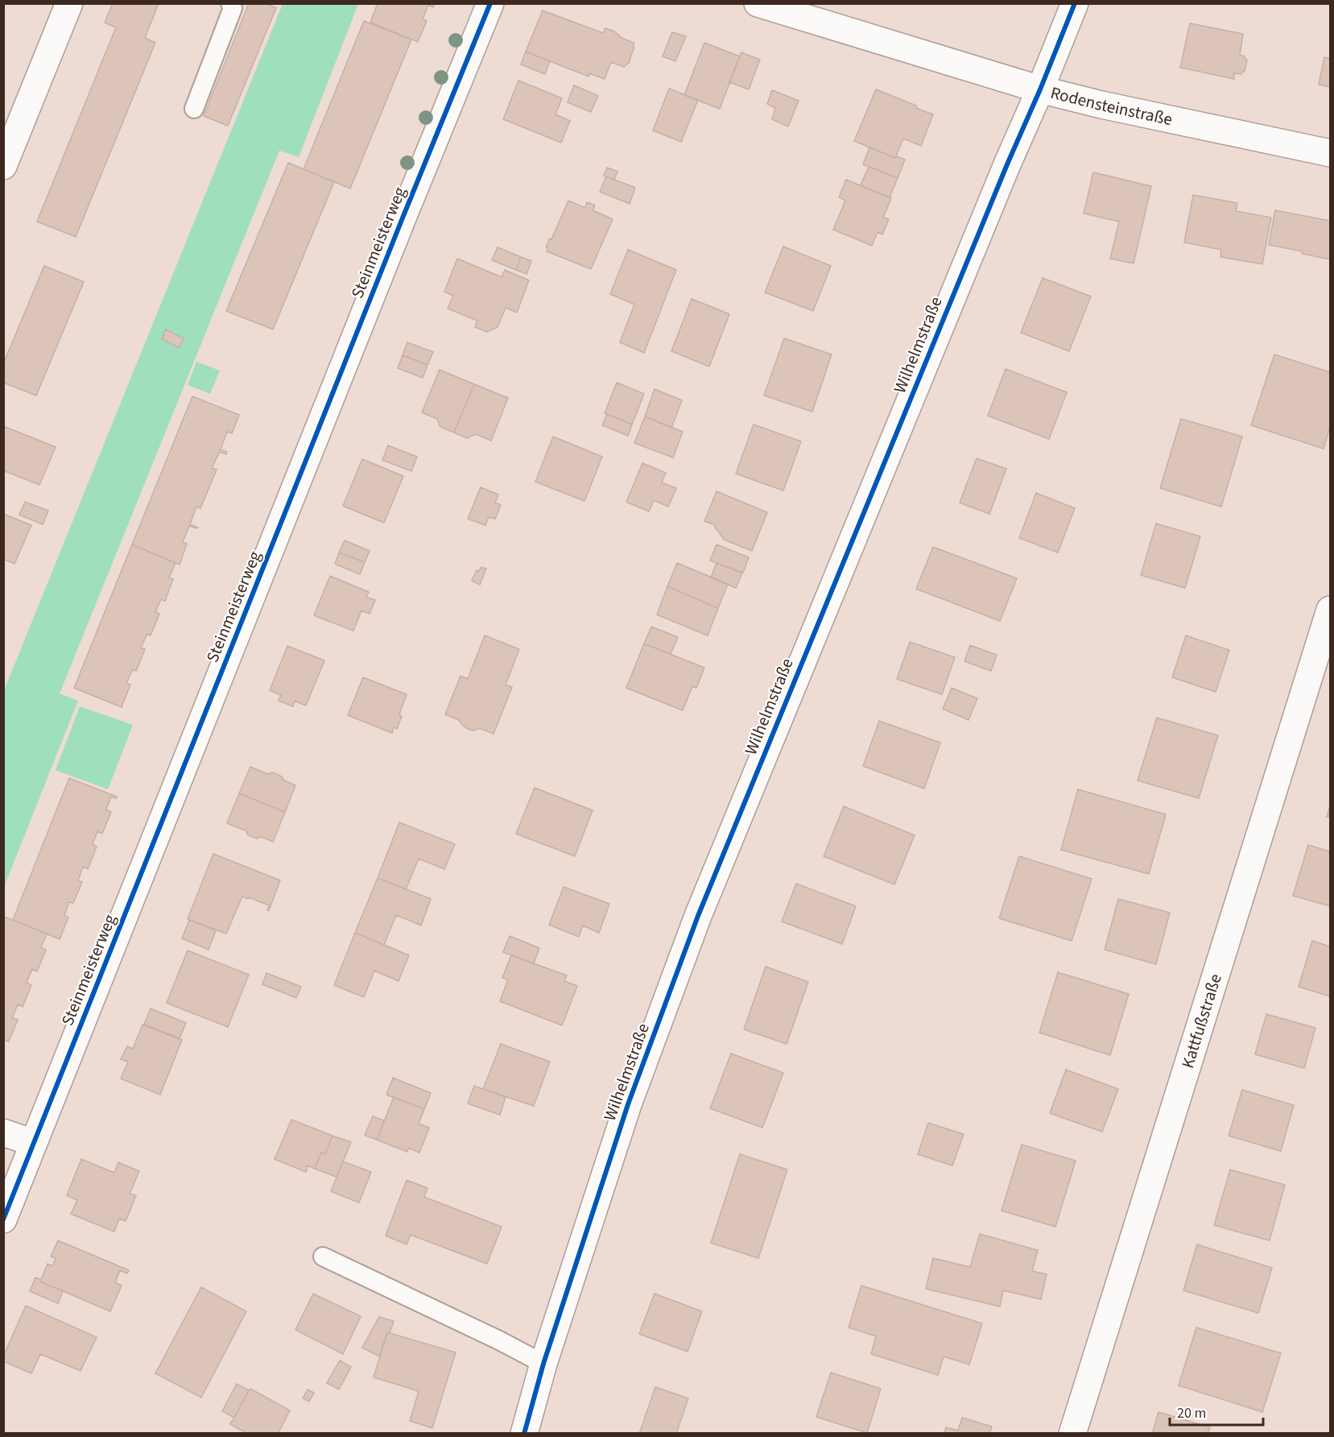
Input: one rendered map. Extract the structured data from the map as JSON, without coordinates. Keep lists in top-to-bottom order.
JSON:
{
  "streets": {
    "street": [
      "Rodensteinstraße",
      "Steinmeisterweg",
      "Wilhelmstraße",
      "Kattfußstraße"
    ]
  },
  "crossings": [
    ["Rodensteinstraße", "Wilhelmstraße"]
  ],
  "scale_bar": "20 m"
}
